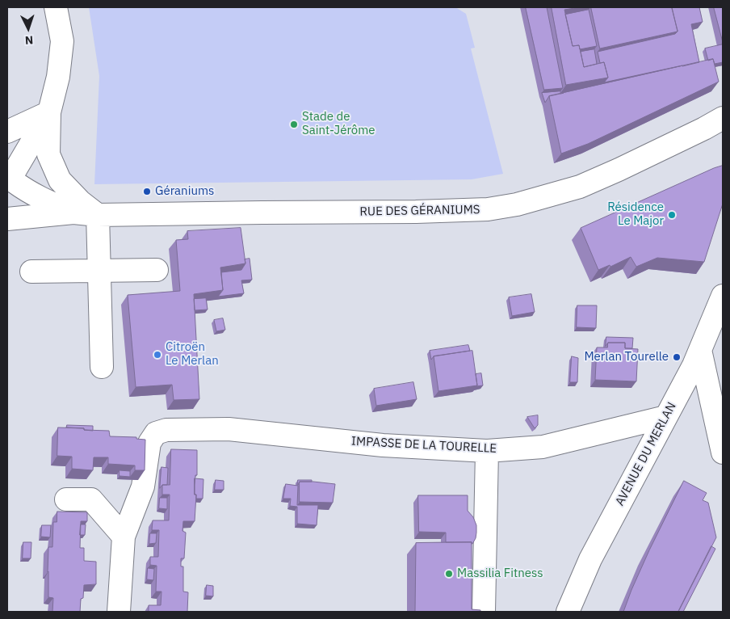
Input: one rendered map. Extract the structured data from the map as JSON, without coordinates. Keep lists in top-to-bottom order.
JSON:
{
  "streets": {
    "street": ["RUE DES GÉRANIUMS", "IMPASSE DE LA TOURELLE", "AVENUE DU MERLAN"]
  },
  "crossings": [
    ["IMPASSE DE LA TOURELLE", "AVENUE DU MERLAN"]
  ],
  "places": [
    "Stade de Saint-Jérôme",
    "Géraniums",
    "Résidence Le Major",
    "Citroën Le Merlan",
    "Merlan Tourelle",
    "Massilia Fitness"
  ],
  "north": "bottom"
}
